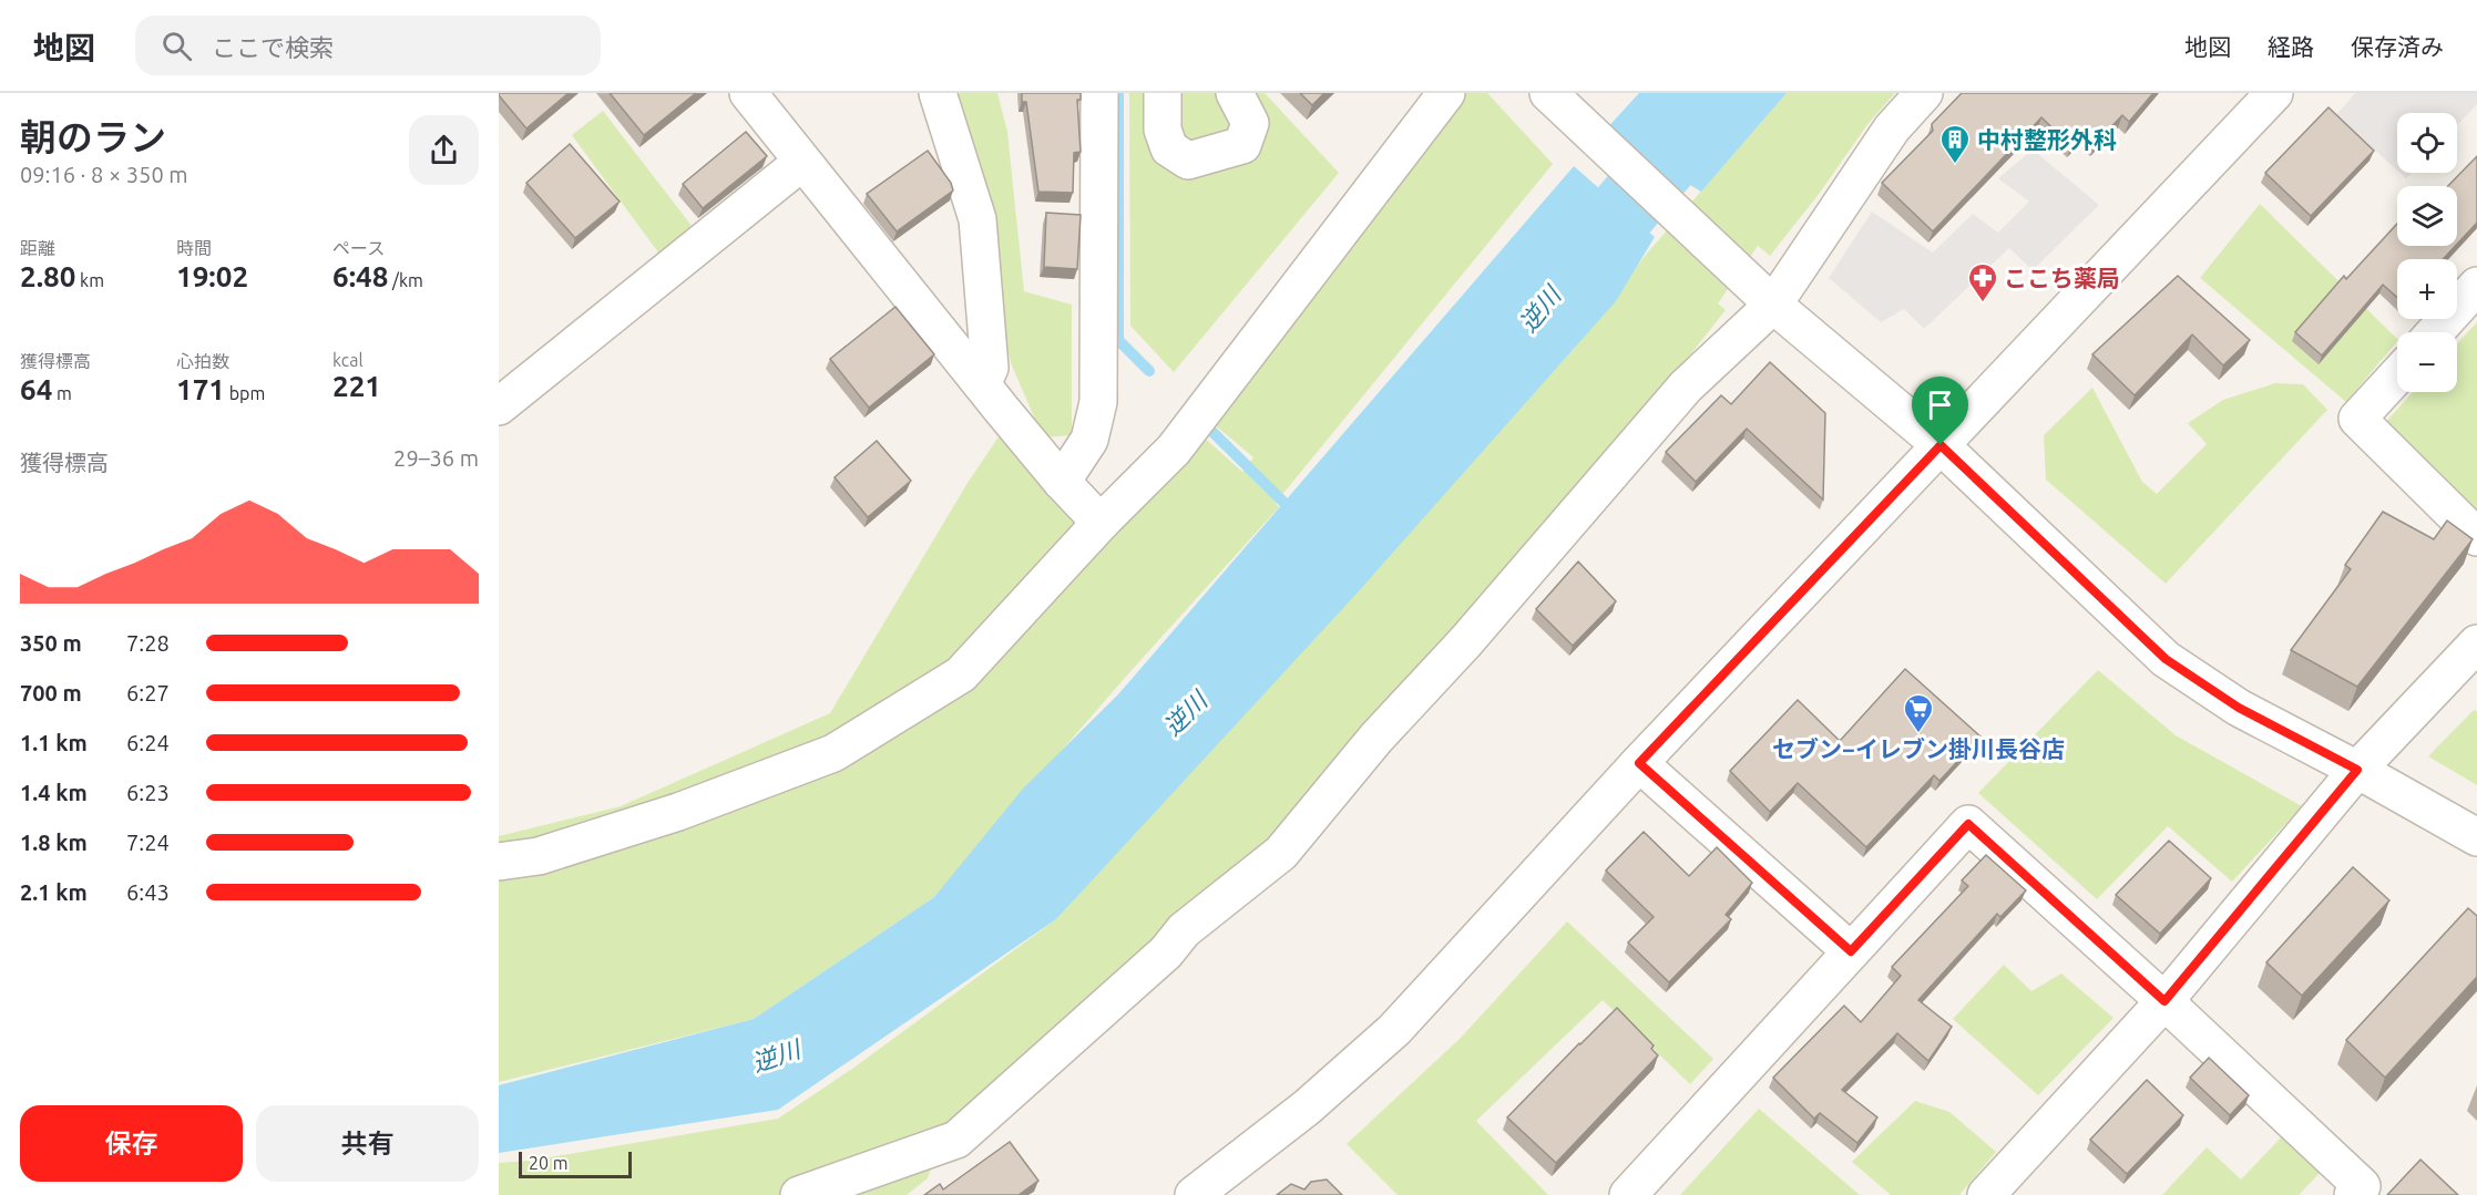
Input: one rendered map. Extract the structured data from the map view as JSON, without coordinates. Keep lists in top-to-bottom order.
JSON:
{
  "water": ["逆川"],
  "places": {
    "building": ["中村整形外科"],
    "pharmacy": ["ここち薬局"],
    "supermarket": ["セブン−イレブン掛川長谷店"]
  },
  "scale_bar": "20 m",
  "page": {
    "header": "地図",
    "search": "ここで検索",
    "nav": ["地図", "経路", "保存済み"],
    "heading": ["朝のラン", "09:16 · 8 × 350 m"],
    "map_buttons": ["+", "−"],
    "stats": [
      ["距離", "2.80 km"],
      ["時間", "19:02"],
      ["ペース", "6:48 /km"],
      ["獲得標高", "64 m"],
      ["心拍数", "171 bpm"],
      ["kcal", "221"]
    ],
    "chart": ["獲得標高", "29–36 m"],
    "list": [
      {
        "name": "350 m",
        "note": "7:28"
      },
      {
        "name": "700 m",
        "note": "6:27"
      },
      {
        "name": "1.1 km",
        "note": "6:24"
      },
      {
        "name": "1.4 km",
        "note": "6:23"
      },
      {
        "name": "1.8 km",
        "note": "7:24"
      },
      {
        "name": "2.1 km",
        "note": "6:43"
      }
    ],
    "buttons": ["保存", "共有"],
    "scale": "20 m"
  }
}
